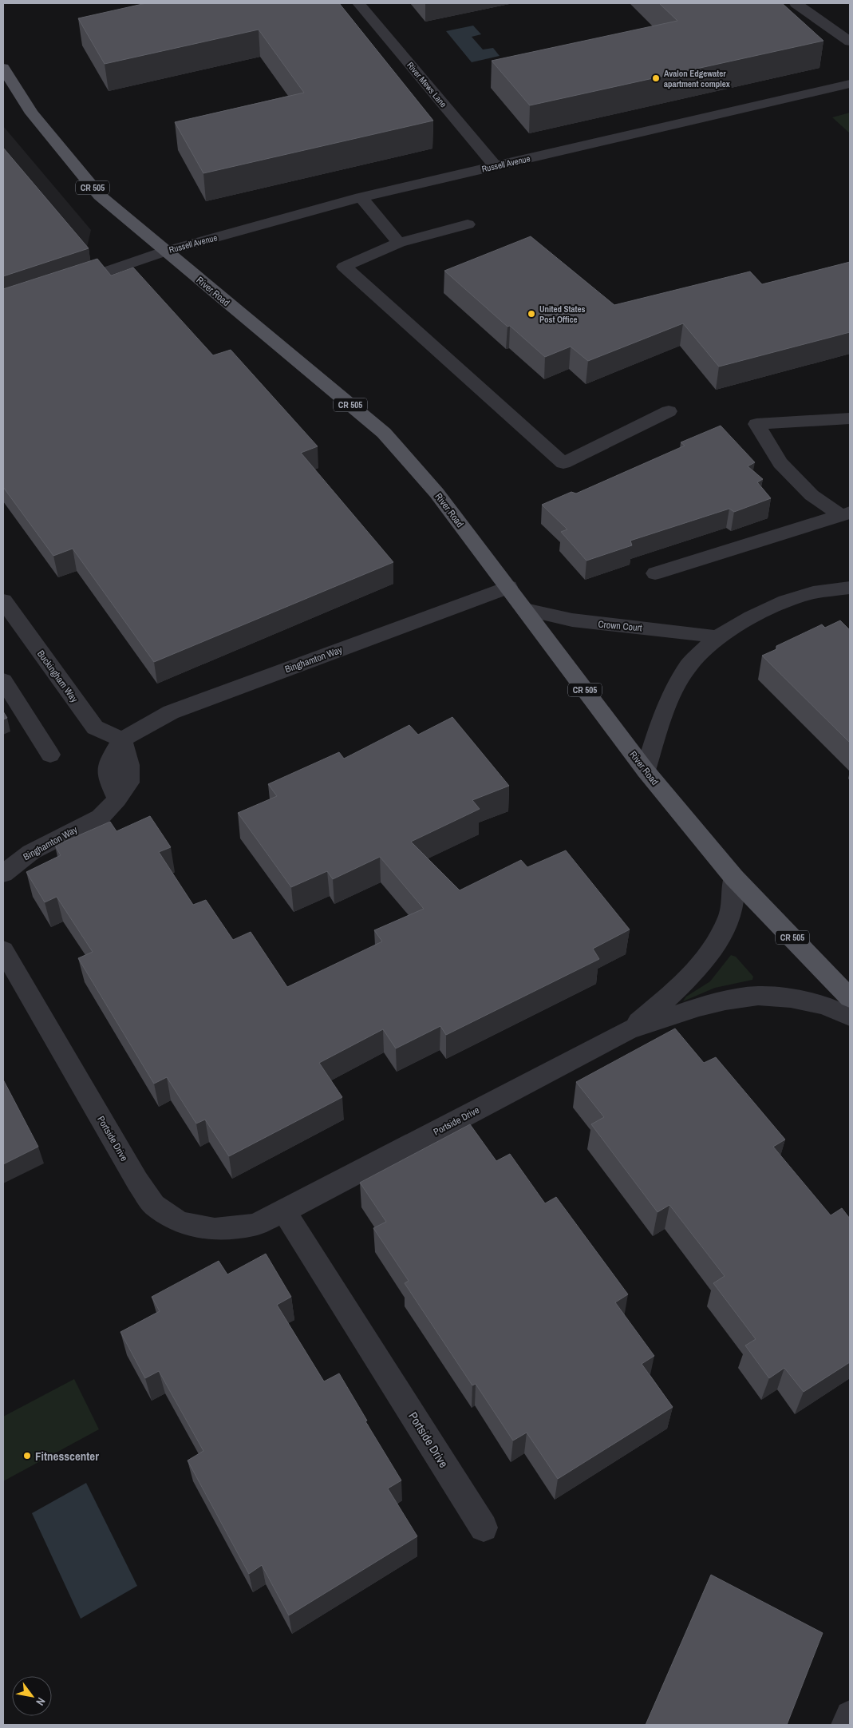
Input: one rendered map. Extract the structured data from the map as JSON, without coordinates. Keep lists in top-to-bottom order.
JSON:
{
  "streets": {
    "main road": ["CR 505", "River Road"],
    "street": [
      "River Mews Lane",
      "Russell Avenue",
      "Crown Court",
      "Binghamton Way",
      "Buckingham Way",
      "Portside Drive"
    ]
  },
  "crossings": [
    ["River Mews Lane", "Russell Avenue"],
    ["Russell Avenue", "River Road"],
    ["River Road", "Crown Court"],
    ["River Road", "Binghamton Way"],
    ["River Road", "Portside Drive"],
    ["Binghamton Way", "Buckingham Way"]
  ],
  "places": ["Avalon Edgewater apartment complex", "United States Post Office", "Fitnesscenter"],
  "north": "bottom right"
}
